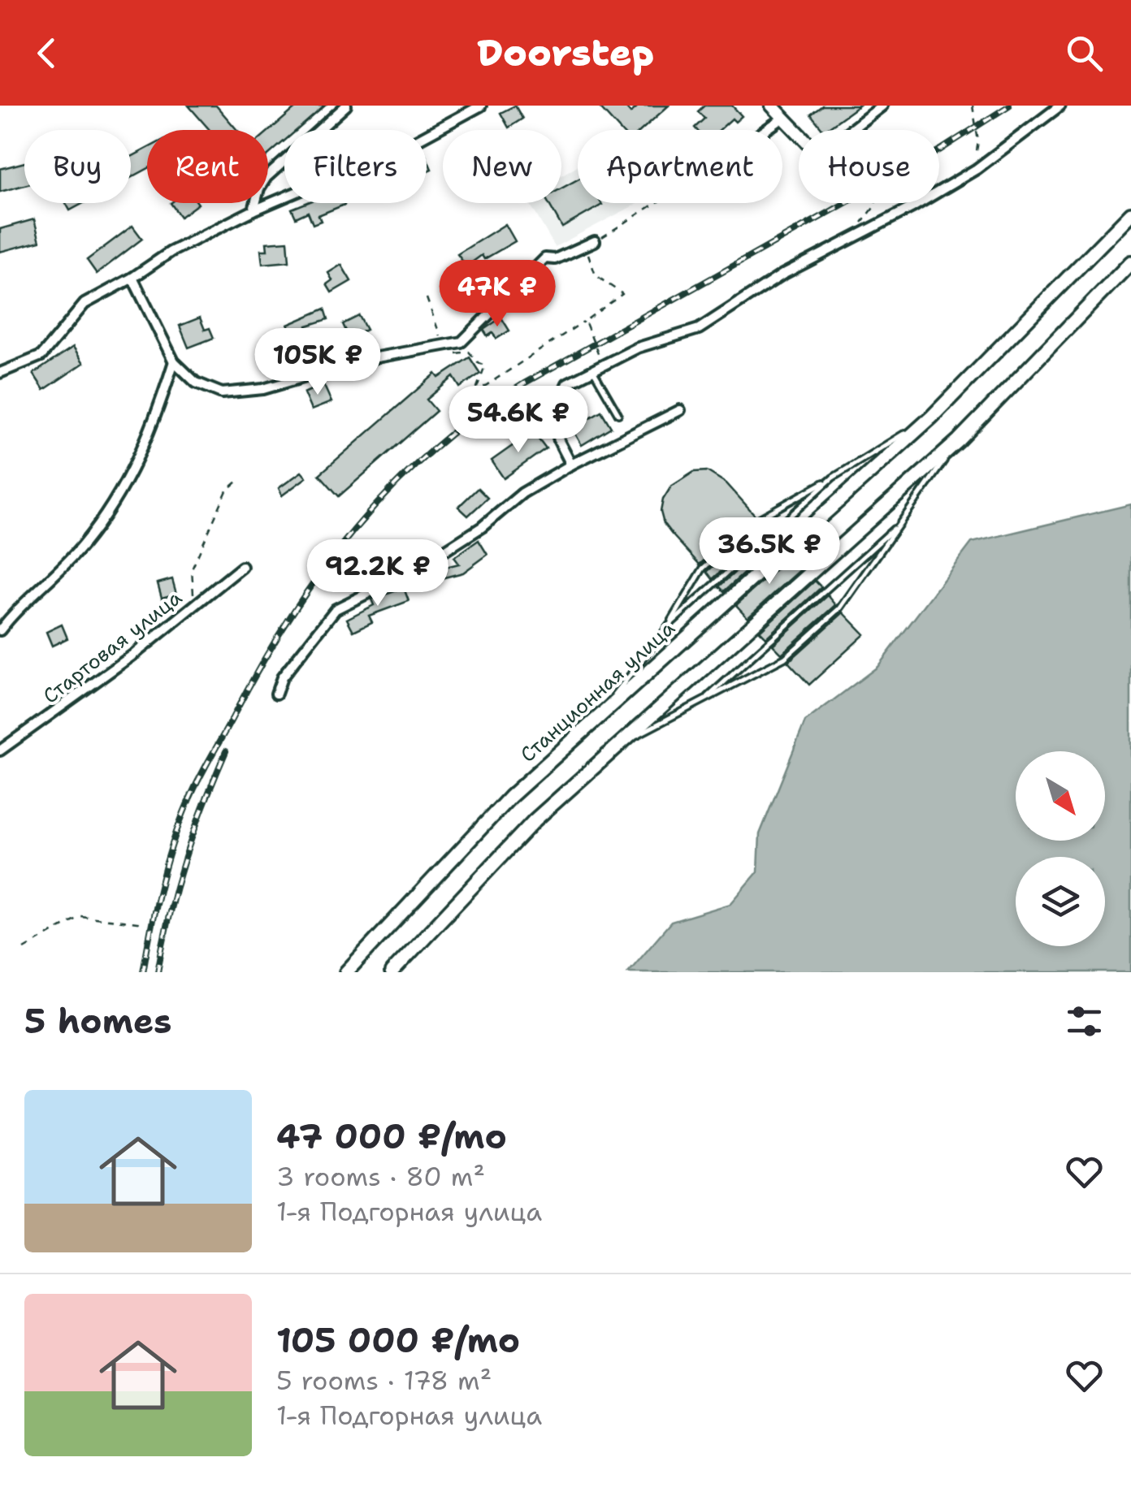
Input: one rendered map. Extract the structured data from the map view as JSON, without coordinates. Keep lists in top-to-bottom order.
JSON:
{
  "streets": {
    "main road": ["Станционная улица"],
    "street": ["Стартовая улица"]
  },
  "north": "bottom right",
  "page": {
    "header": "Doorstep",
    "chip": [
      "Buy",
      "Rent",
      "Filters",
      "New",
      "Apartment",
      "House"
    ],
    "price": [
      "47K ₽",
      "105K ₽",
      "54.6K ₽",
      "36.5K ₽",
      "92.2K ₽"
    ],
    "heading": "5 homes",
    "list": [
      {
        "name": "47 000 ₽/mo",
        "note": "3 rooms · 80 m² · 1-я Подгорная улица"
      },
      {
        "name": "105 000 ₽/mo",
        "note": "5 rooms · 178 m² · 1-я Подгорная улица"
      }
    ]
  }
}
